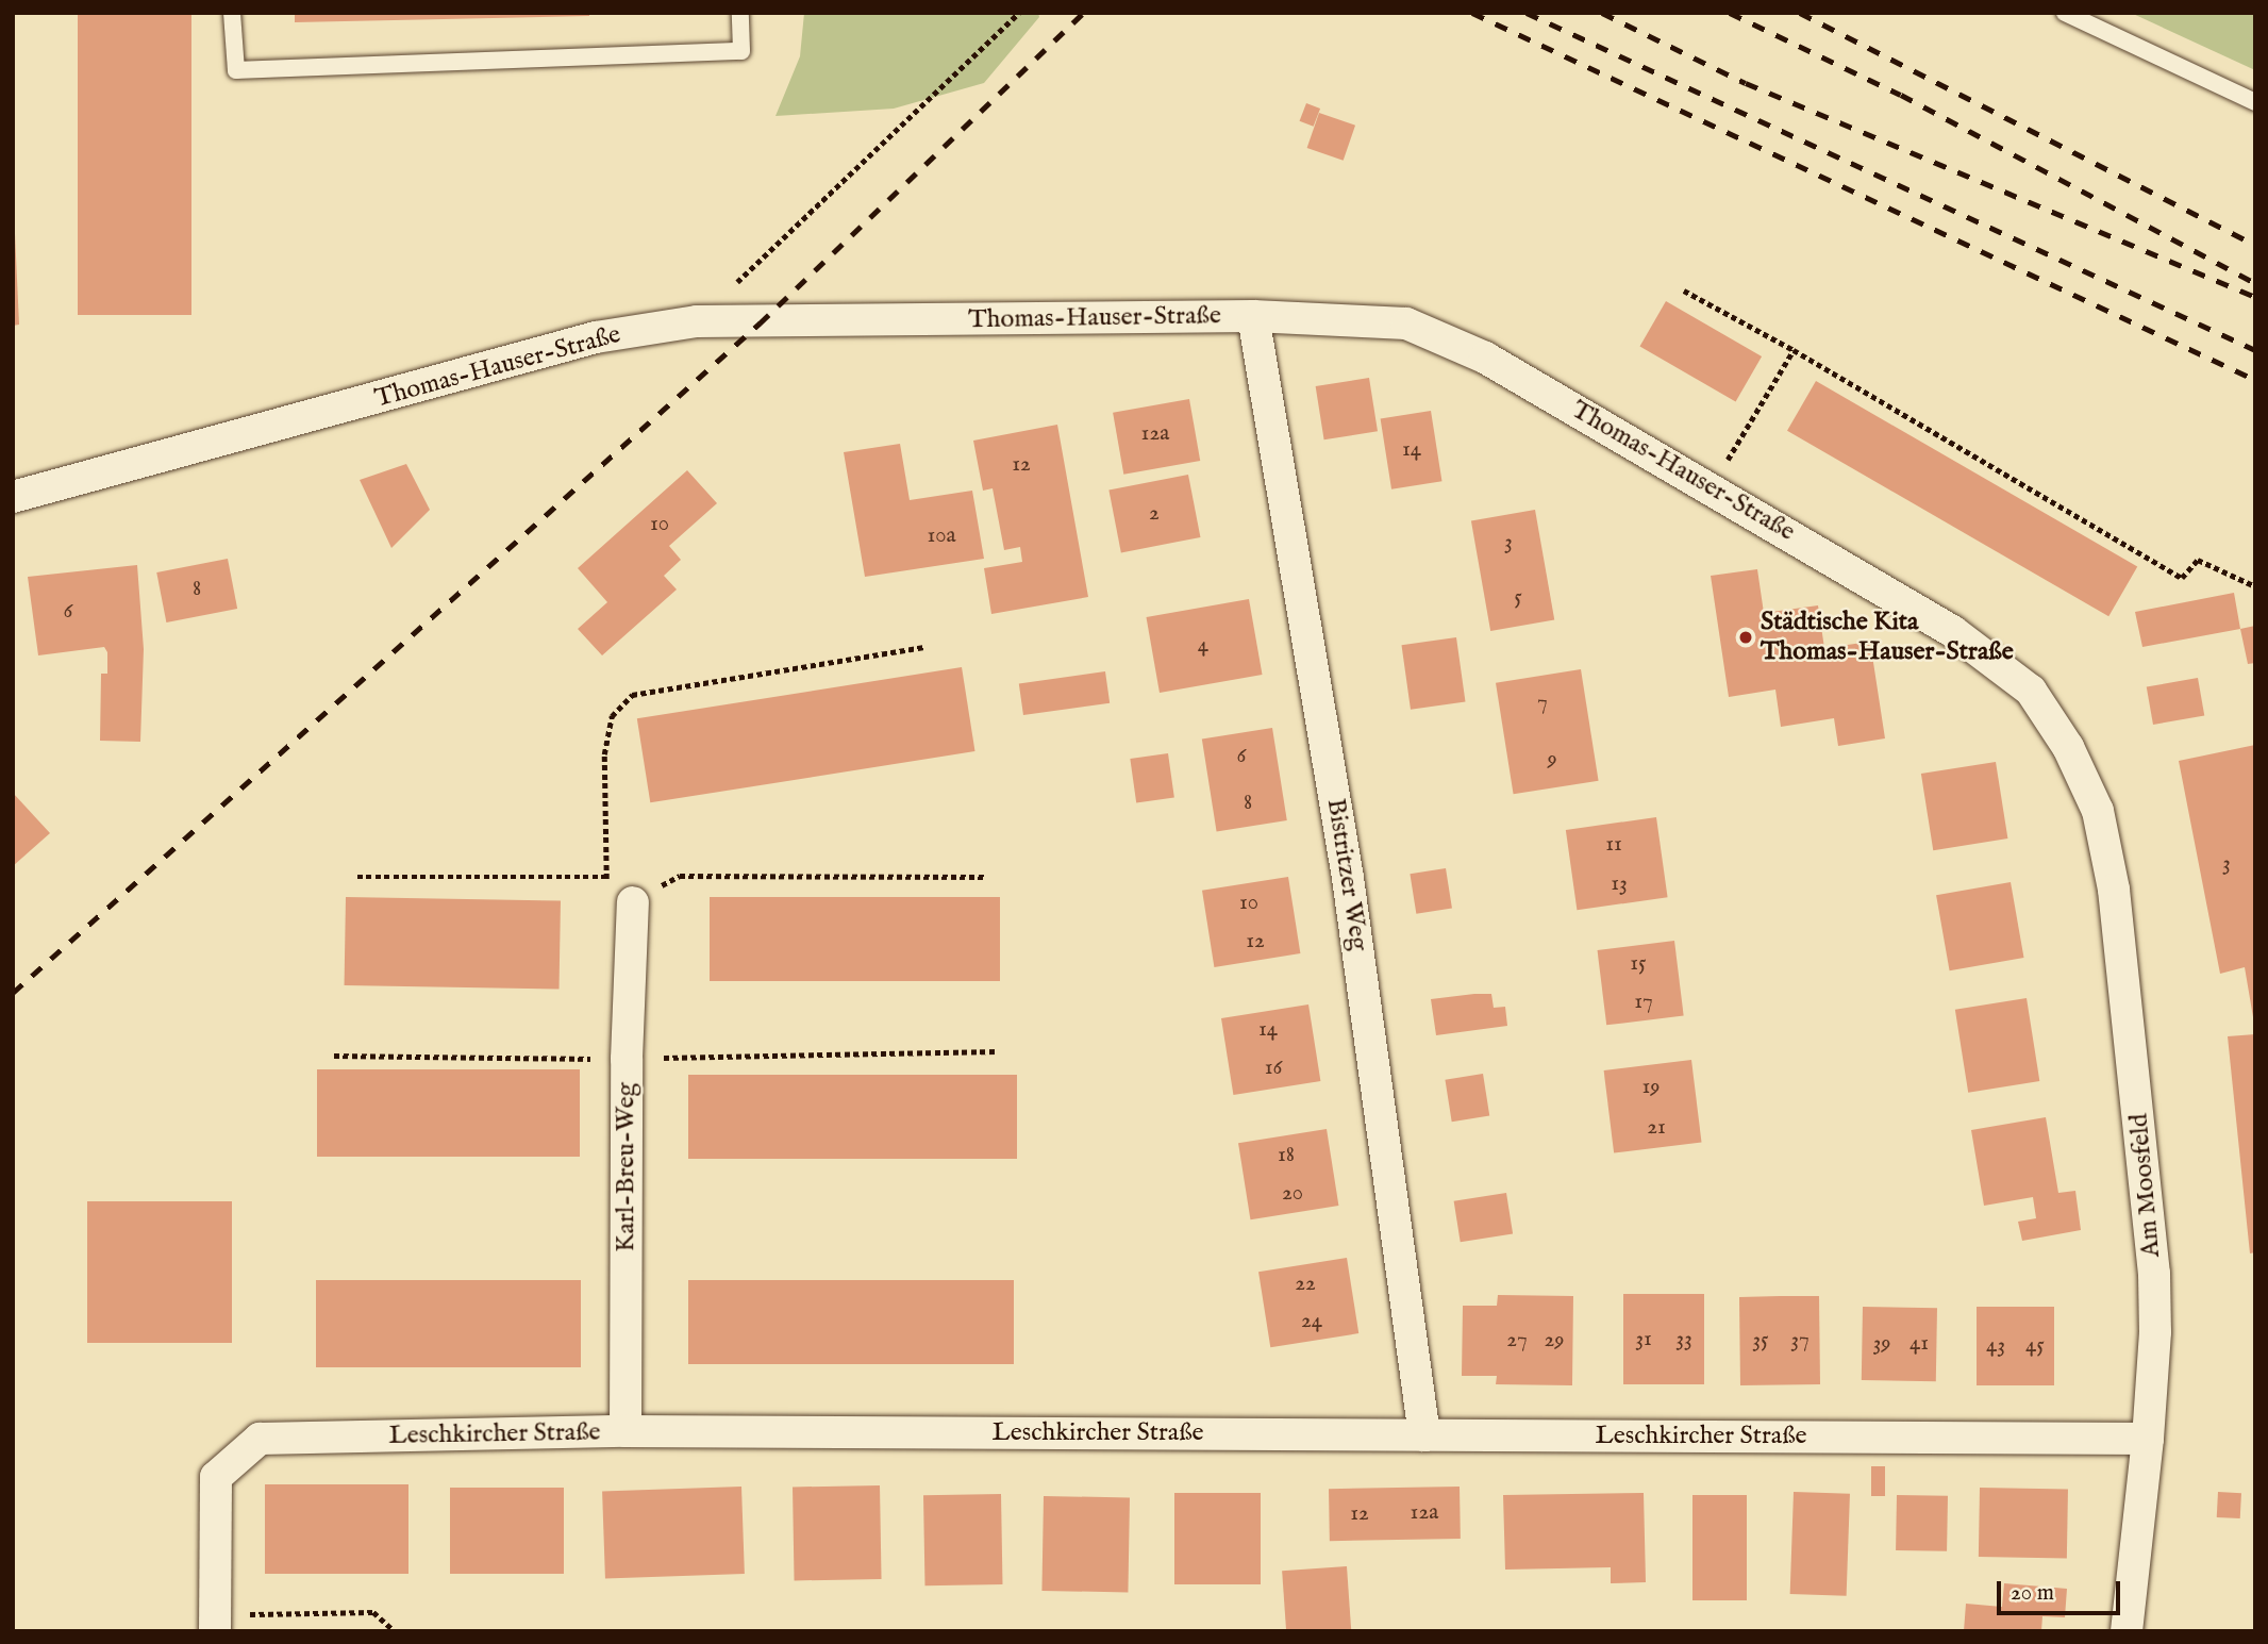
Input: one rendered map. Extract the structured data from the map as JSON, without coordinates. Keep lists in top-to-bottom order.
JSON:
{
  "streets": {
    "street": [
      "Thomas-Hauser-Straße",
      "Bistritzer Weg",
      "Karl-Breu-Weg",
      "Am Moosfeld",
      "Leschkircher Straße"
    ]
  },
  "crossings": [
    ["Thomas-Hauser-Straße", "Bistritzer Weg"],
    ["Thomas-Hauser-Straße", "Am Moosfeld"],
    ["Bistritzer Weg", "Leschkircher Straße"],
    ["Karl-Breu-Weg", "Leschkircher Straße"],
    ["Am Moosfeld", "Leschkircher Straße"]
  ],
  "places": ["Städtische Kita Thomas-Hauser-Straße"],
  "house_numbers": [
    "12a",
    "14",
    "12",
    "2",
    "10",
    "10a",
    "3",
    "8",
    "5",
    "6",
    "4",
    "7",
    "6",
    "9",
    "8",
    "11",
    "3",
    "13",
    "10",
    "12",
    "15",
    "17",
    "14",
    "16",
    "19",
    "21",
    "18",
    "20",
    "22",
    "24",
    "31",
    "33",
    "27",
    "29",
    "35",
    "37",
    "39",
    "41",
    "43",
    "45",
    "12a",
    "12"
  ],
  "scale_bar": "20 m"
}
